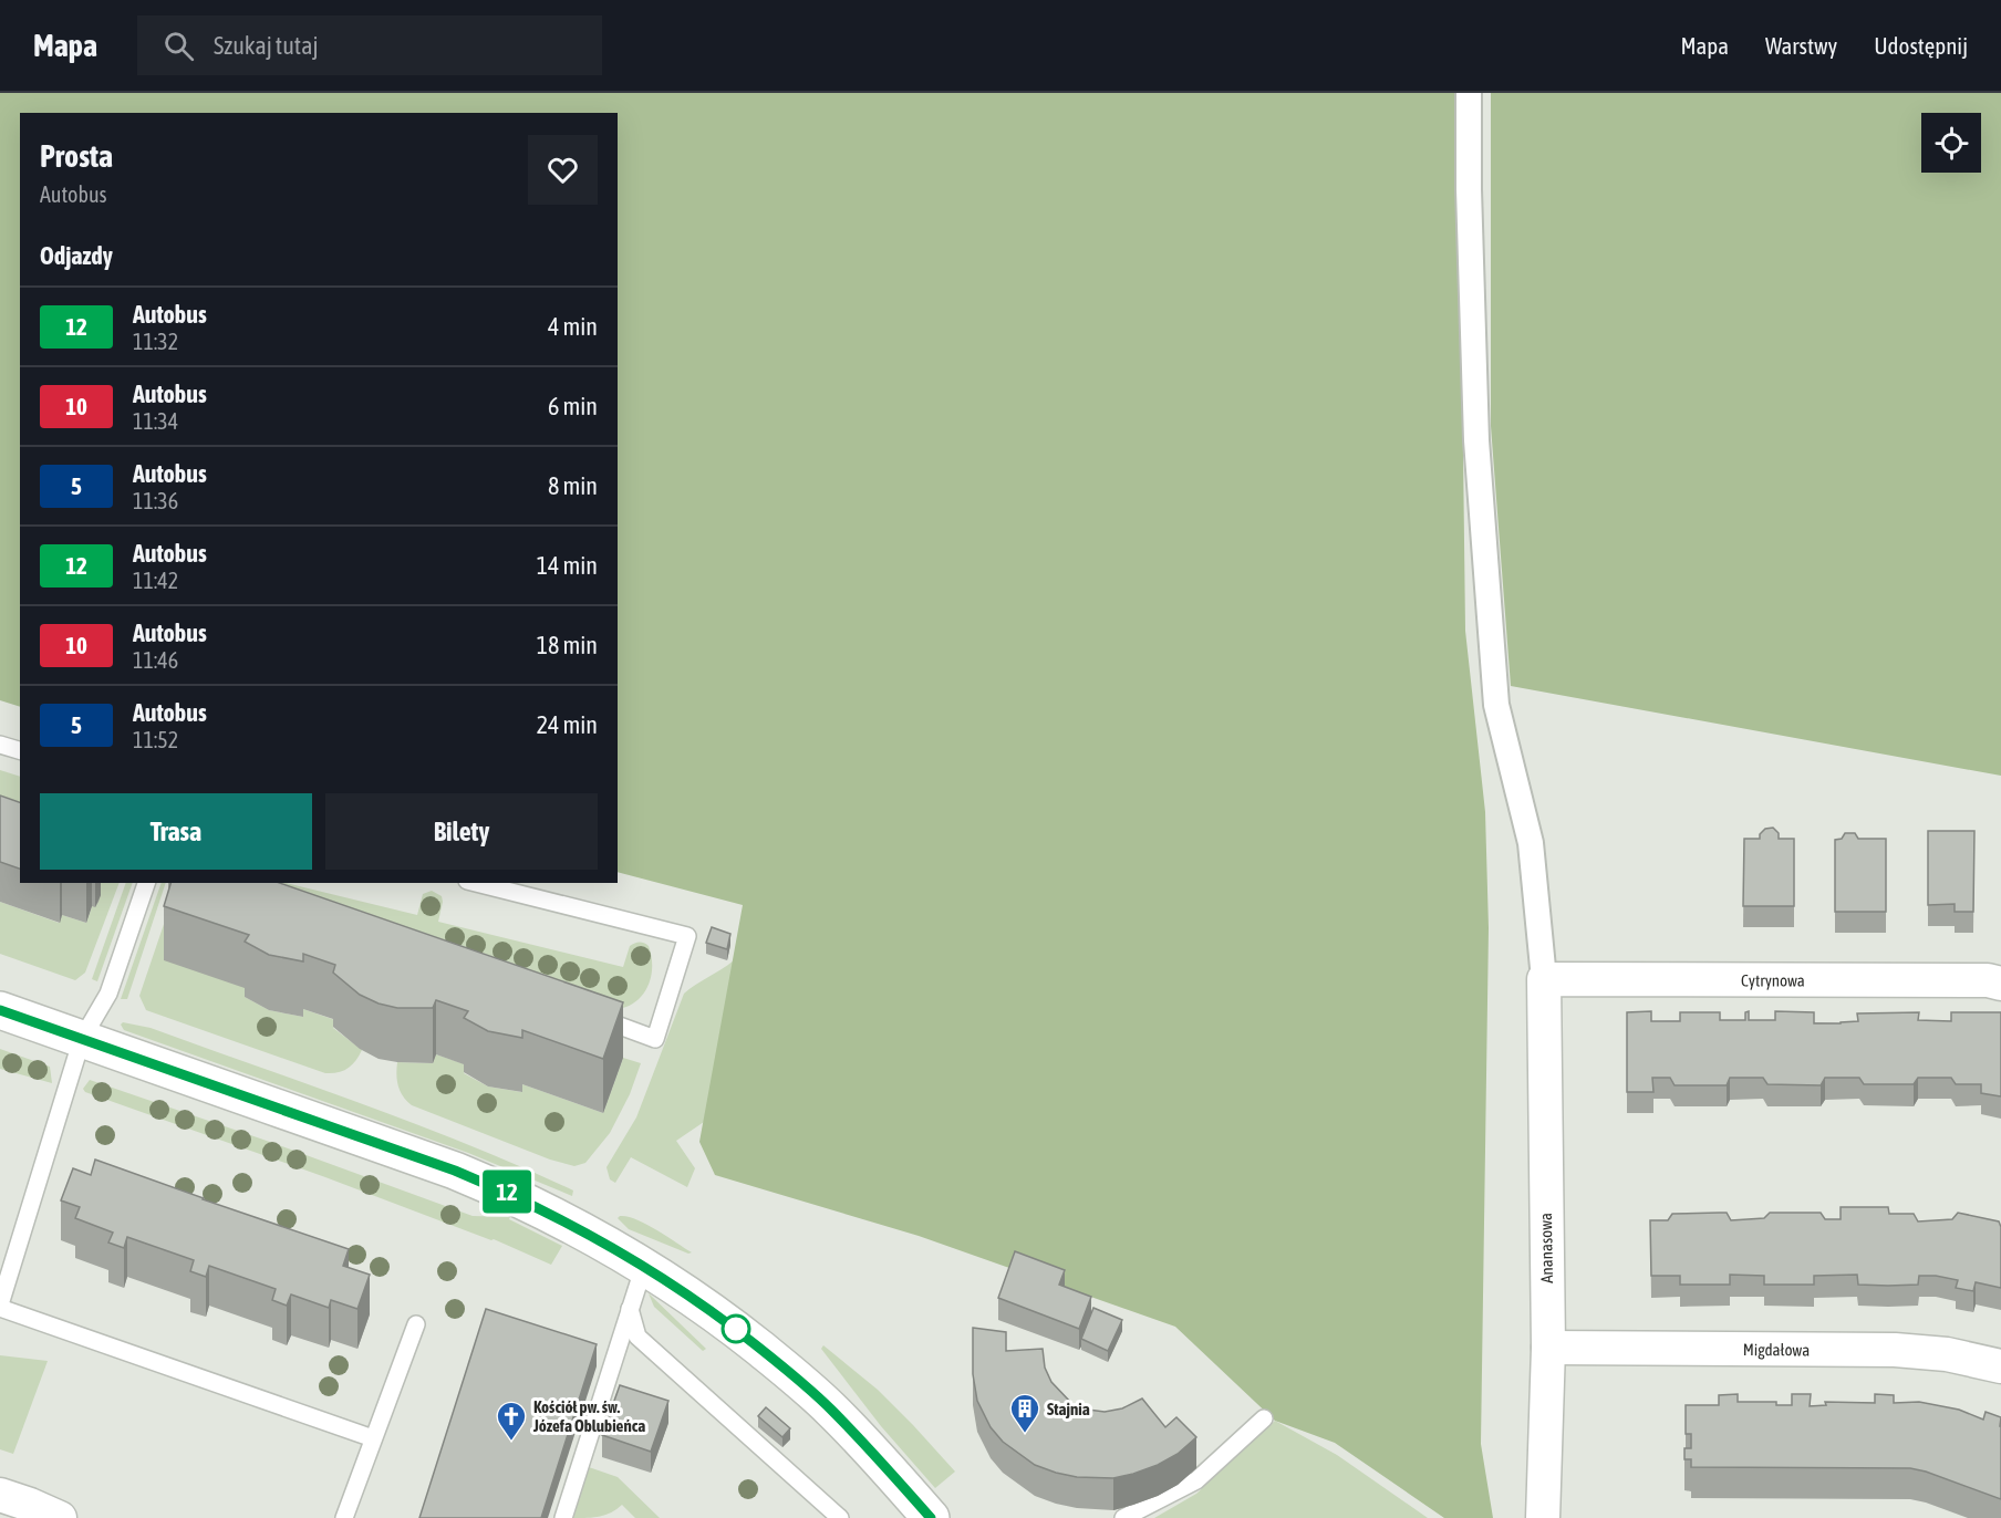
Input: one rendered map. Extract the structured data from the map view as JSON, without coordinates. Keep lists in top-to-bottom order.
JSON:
{
  "streets": {
    "street": ["Cytrynowa", "Ananasowa", "Migdałowa"]
  },
  "crossings": [
    ["Cytrynowa", "Ananasowa"],
    ["Ananasowa", "Migdałowa"]
  ],
  "places": {
    "building": ["Stajnia"],
    "church": ["Kościół pw. św. Józefa Oblubieńca"]
  },
  "lines": ["bus line 12"],
  "page": {
    "header": "Mapa",
    "search": "Szukaj tutaj",
    "nav": ["Mapa", "Warstwy", "Udostępnij"],
    "on_map": "12",
    "heading": [
      ["Prosta", "Autobus"],
      "Odjazdy"
    ],
    "list": [
      {
        "mark": "12",
        "name": "Autobus",
        "note": "11:32",
        "value": "4 min"
      },
      {
        "mark": "10",
        "name": "Autobus",
        "note": "11:34",
        "value": "6 min"
      },
      {
        "mark": "5",
        "name": "Autobus",
        "note": "11:36",
        "value": "8 min"
      },
      {
        "mark": "12",
        "name": "Autobus",
        "note": "11:42",
        "value": "14 min"
      },
      {
        "mark": "10",
        "name": "Autobus",
        "note": "11:46",
        "value": "18 min"
      },
      {
        "mark": "5",
        "name": "Autobus",
        "note": "11:52",
        "value": "24 min"
      }
    ],
    "buttons": ["Trasa", "Bilety"]
  }
}
